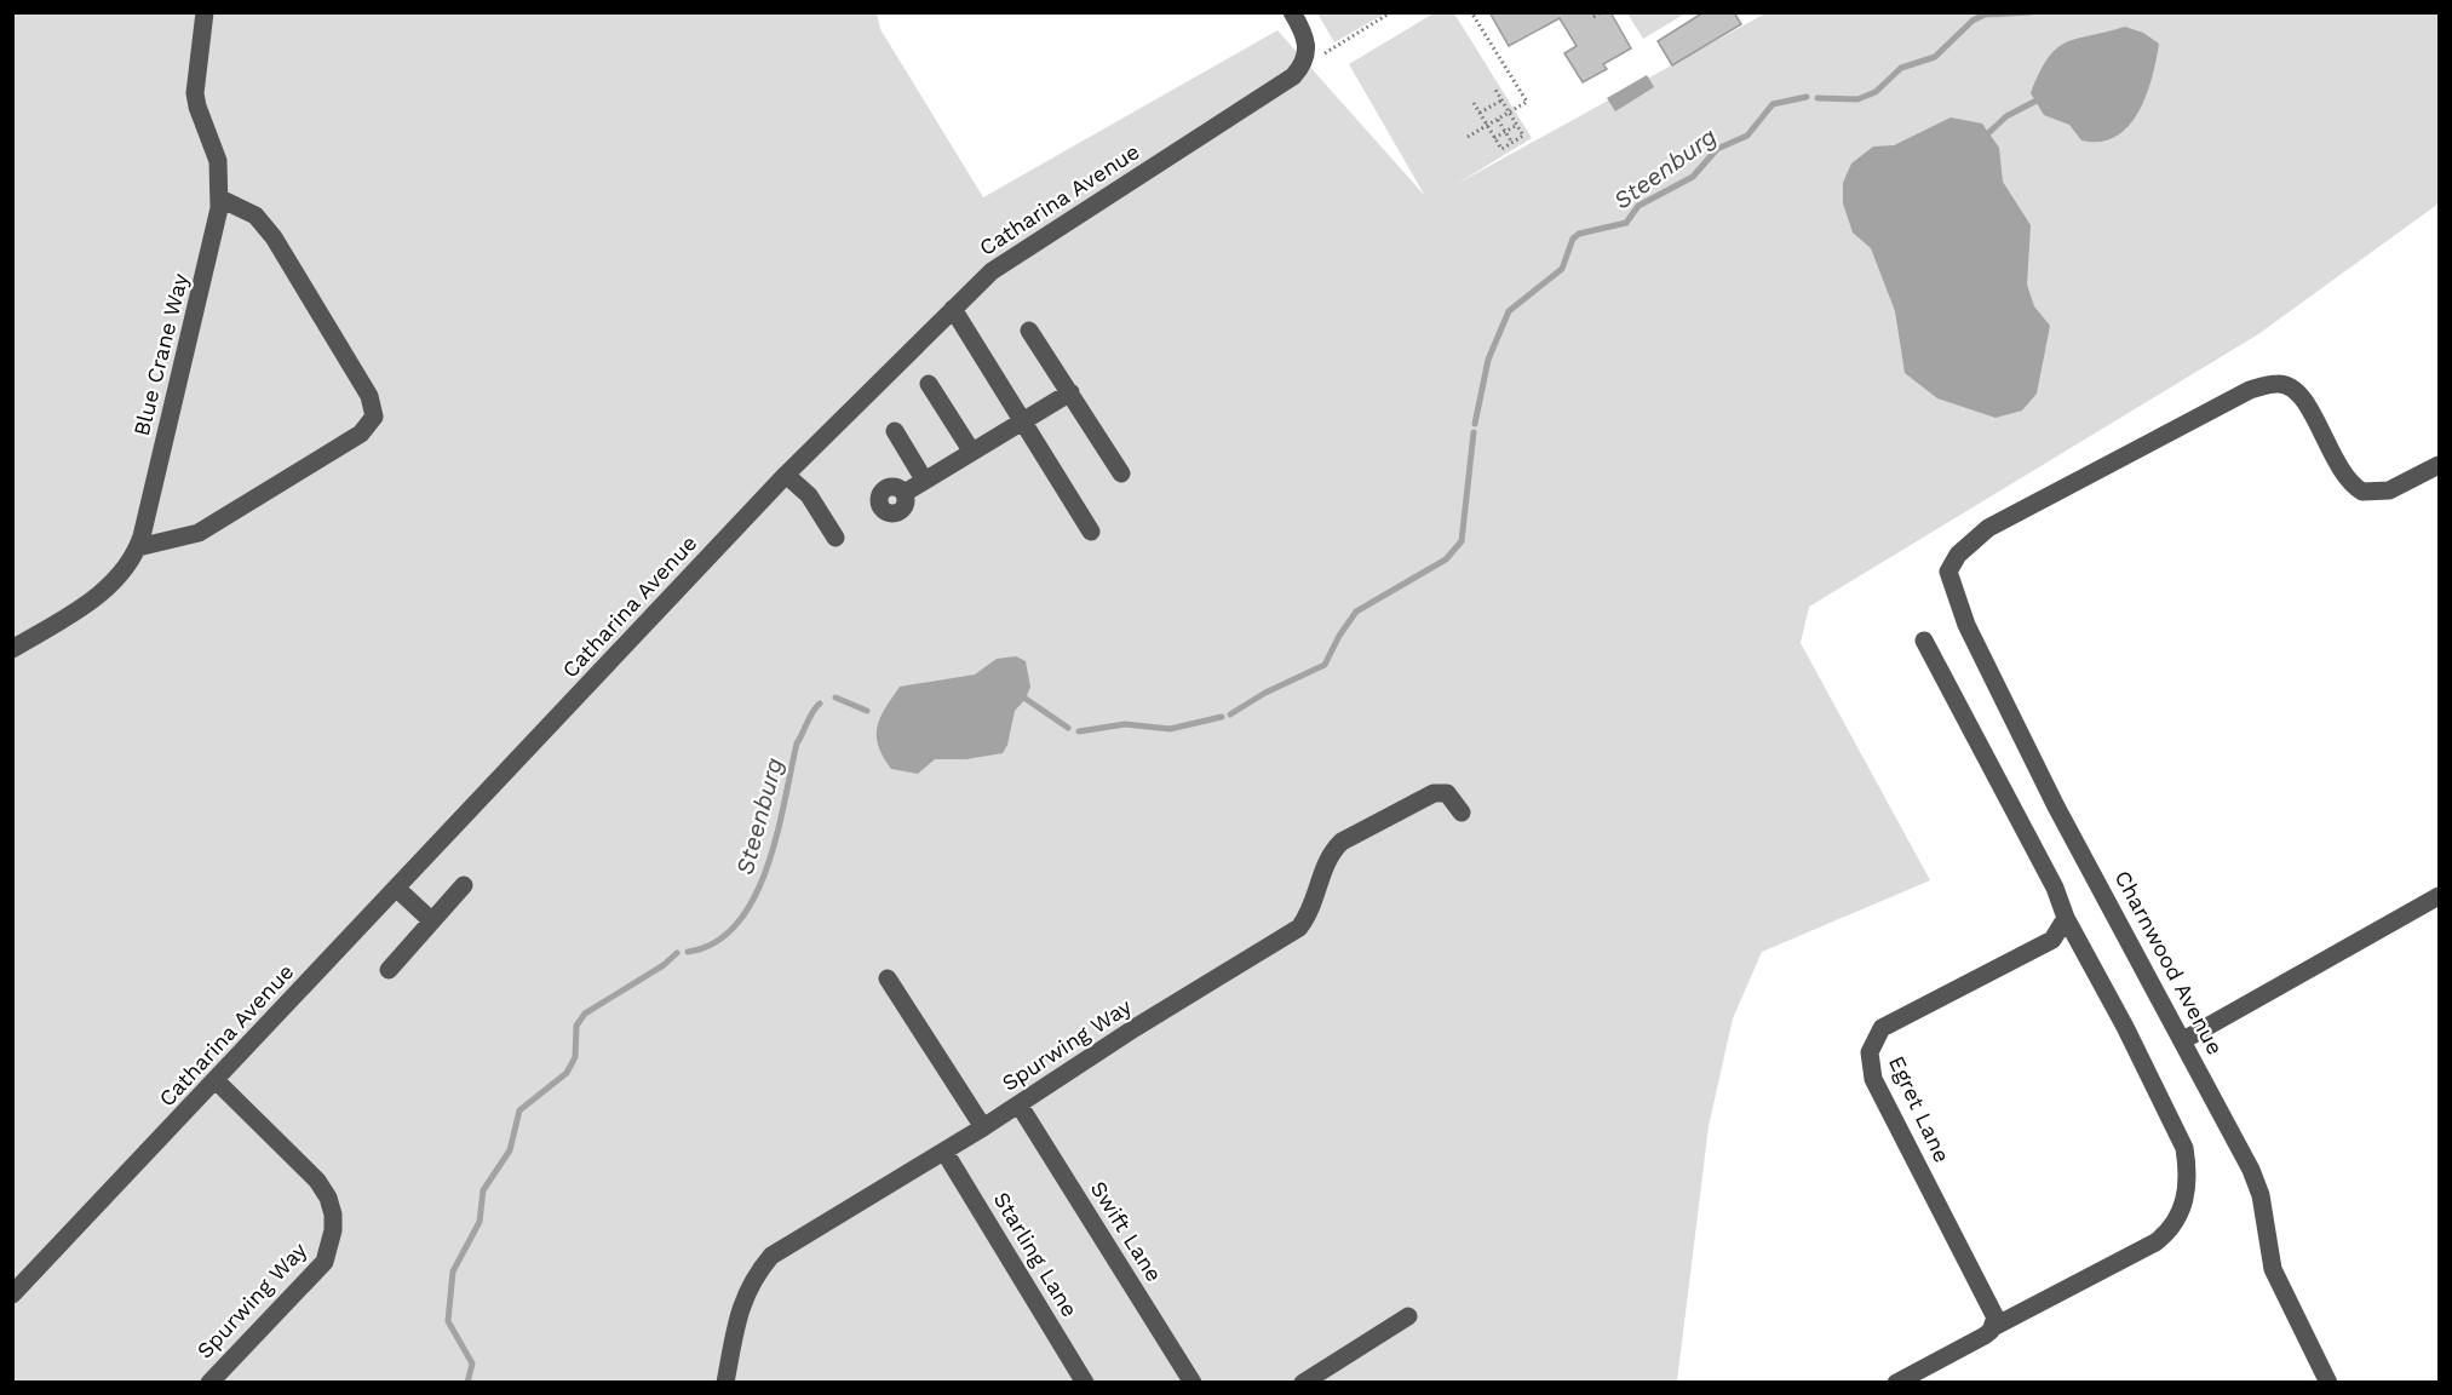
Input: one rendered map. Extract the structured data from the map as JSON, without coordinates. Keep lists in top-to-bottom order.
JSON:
{
  "streets": {
    "street": [
      "Catharina Avenue",
      "Blue Crane Way",
      "Charnwood Avenue",
      "Spurwing Way",
      "Egret Lane",
      "Swift Lane",
      "Starling Lane"
    ]
  },
  "crossings": [
    ["Catharina Avenue", "Spurwing Way"],
    ["Spurwing Way", "Swift Lane"],
    ["Spurwing Way", "Starling Lane"]
  ],
  "water": ["Steenburg"]
}
